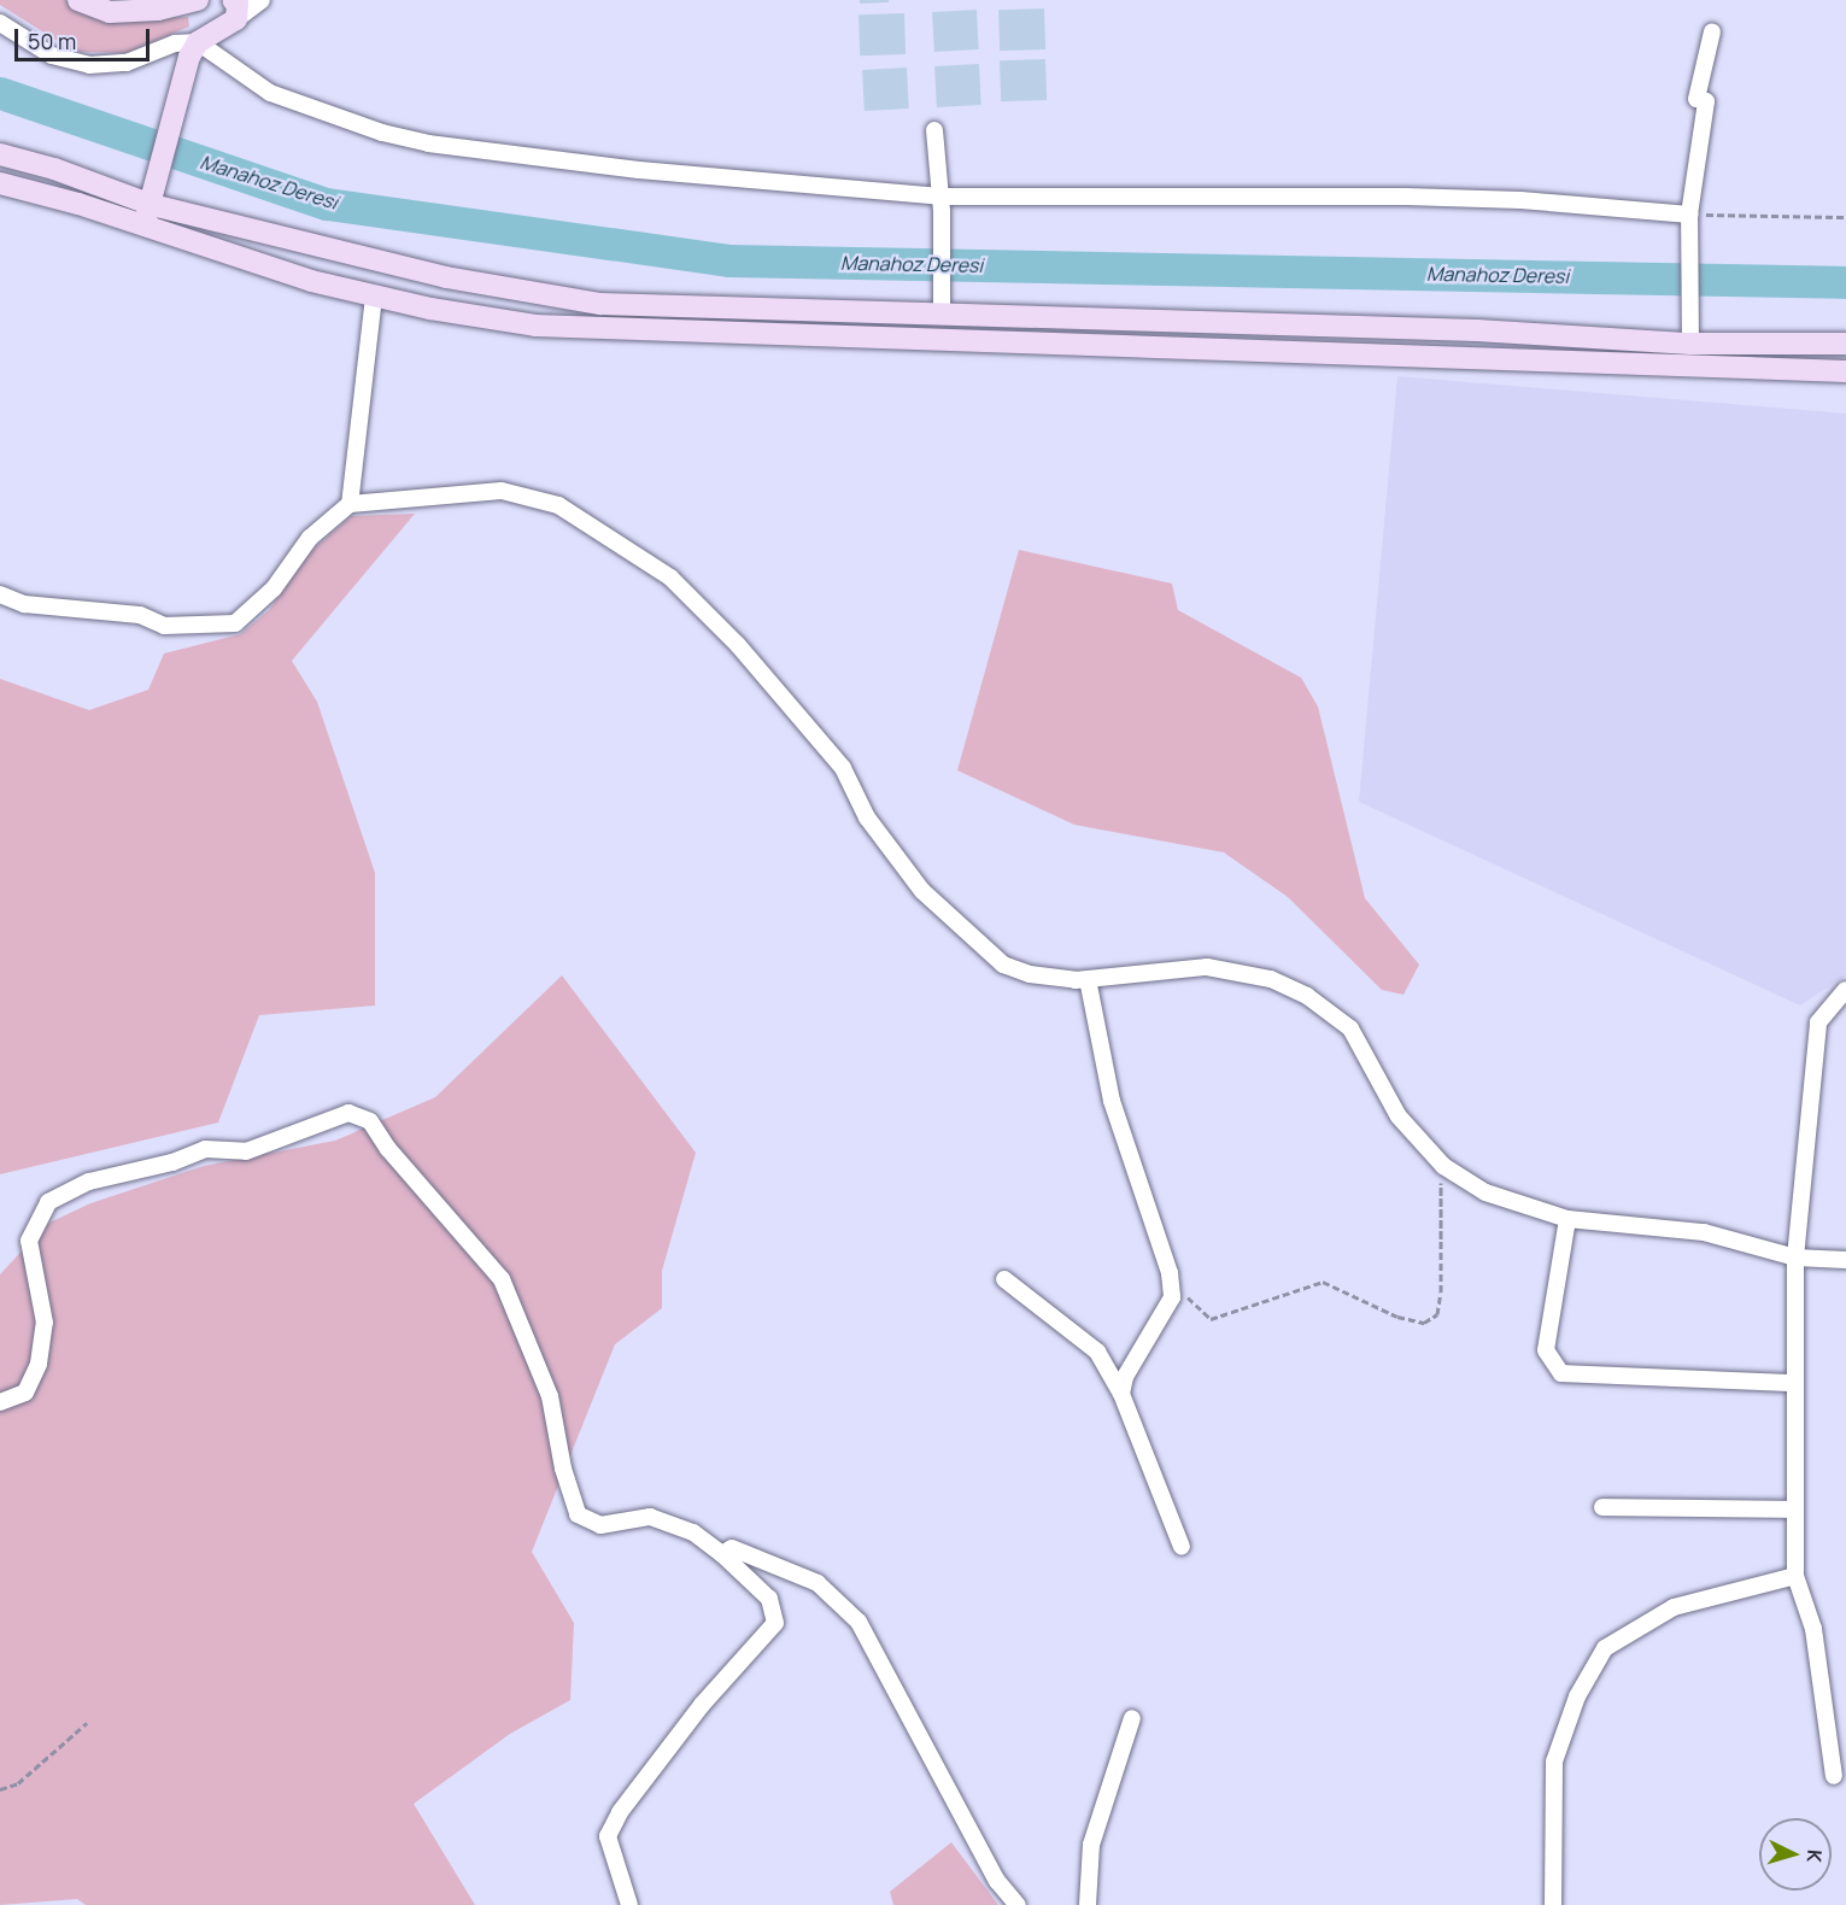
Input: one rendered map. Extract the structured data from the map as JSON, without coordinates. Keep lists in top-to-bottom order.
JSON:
{
  "water": ["Manahoz Deresi"],
  "scale_bar": "50 m",
  "north": "right"
}
